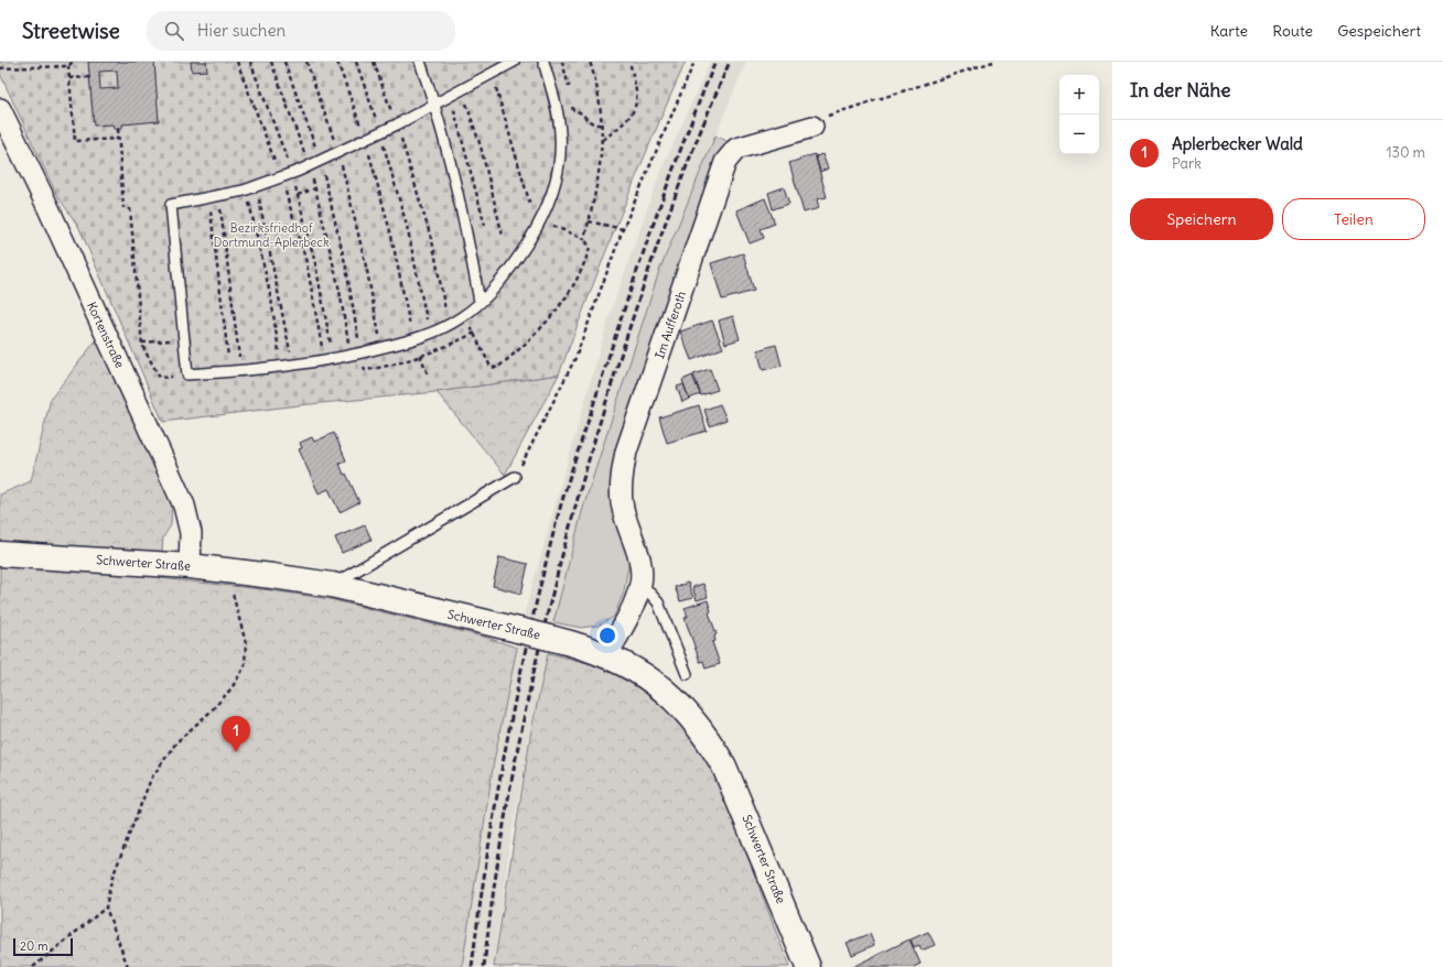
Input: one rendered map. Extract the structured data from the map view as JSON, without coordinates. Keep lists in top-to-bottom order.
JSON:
{
  "streets": {
    "street": ["Im Aufferoth", "Kortenstraße", "Schwerter Straße"]
  },
  "crossings": [
    ["Im Aufferoth", "Schwerter Straße"],
    ["Kortenstraße", "Schwerter Straße"]
  ],
  "parks": ["Bezirksfriedhof Dortmund-Aplerbeck"],
  "scale_bar": "20 m",
  "page": {
    "header": "Streetwise",
    "search": "Hier suchen",
    "nav": ["Karte", "Route", "Gespeichert"],
    "heading": "In der Nähe",
    "map_buttons": ["+", "−"],
    "list": [
      {
        "mark": "1",
        "name": "Aplerbecker Wald",
        "note": "Park",
        "value": "130 m"
      }
    ],
    "buttons": ["Speichern", "Teilen"],
    "pins": "1",
    "scale": "20 m"
  }
}
